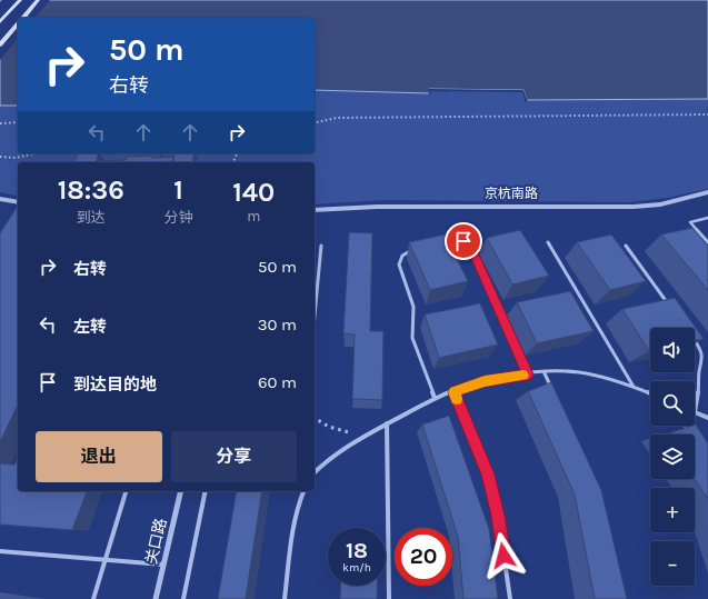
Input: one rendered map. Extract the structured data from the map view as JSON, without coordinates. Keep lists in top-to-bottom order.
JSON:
{
  "streets": {
    "street": ["京杭南路", "关口路"]
  },
  "page": {
    "turn": ["50 m", "右转"],
    "eta": [
      "18:36",
      "到达",
      "1",
      "分钟",
      "140",
      "m"
    ],
    "list": [
      {
        "name": "右转",
        "value": "50 m"
      },
      {
        "name": "左转",
        "value": "30 m"
      },
      {
        "name": "到达目的地",
        "value": "60 m"
      }
    ],
    "map_buttons": ["+", "−"],
    "buttons": ["退出", "分享"],
    "speed": "18 km/h",
    "limit": "20"
  }
}
